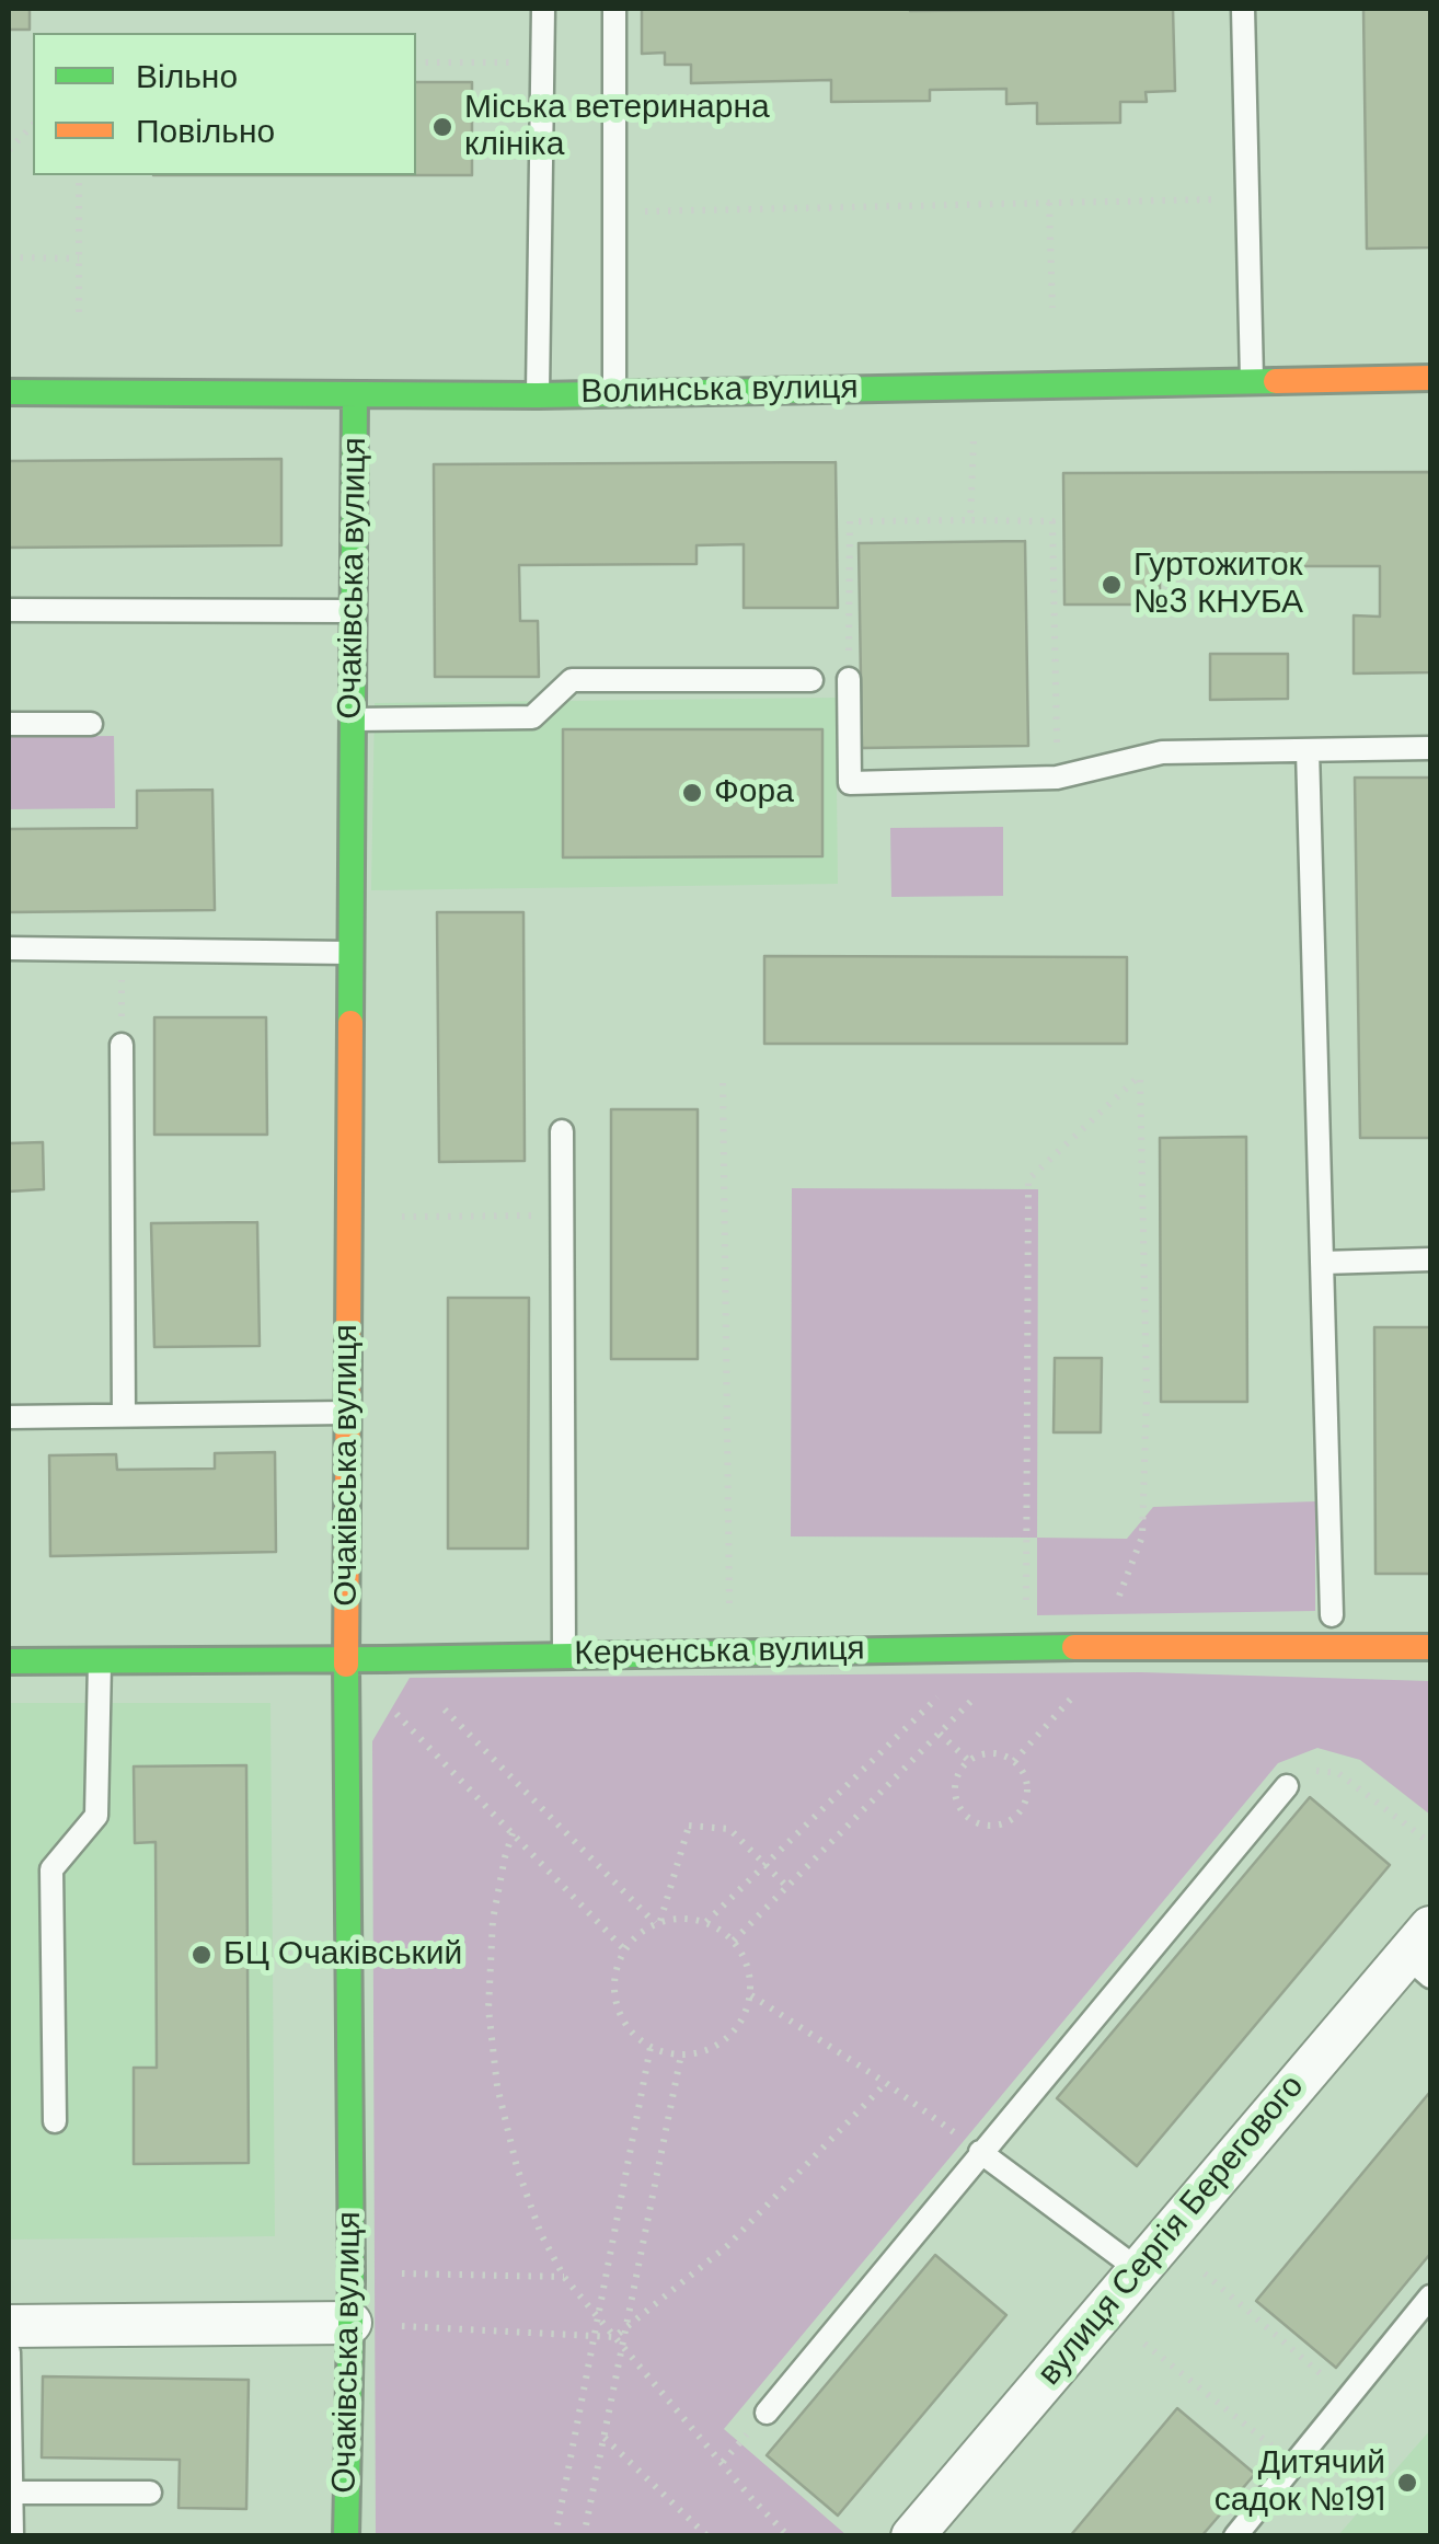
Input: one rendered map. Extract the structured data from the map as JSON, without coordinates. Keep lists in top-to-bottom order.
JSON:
{
  "streets": {
    "street": [
      "Волинська вулиця",
      "Очаківська вулиця",
      "Керченська вулиця",
      "вулиця Сергія Берегового"
    ]
  },
  "crossings": [
    ["Волинська вулиця", "Очаківська вулиця"],
    ["Очаківська вулиця", "Керченська вулиця"]
  ],
  "places": [
    "Міська ветеринарна клініка",
    "Гуртожиток №3 КНУБА",
    "Фора",
    "БЦ Очаківський",
    "Дитячий садок №191"
  ],
  "legend": ["Вільно", "Повільно"]
}
